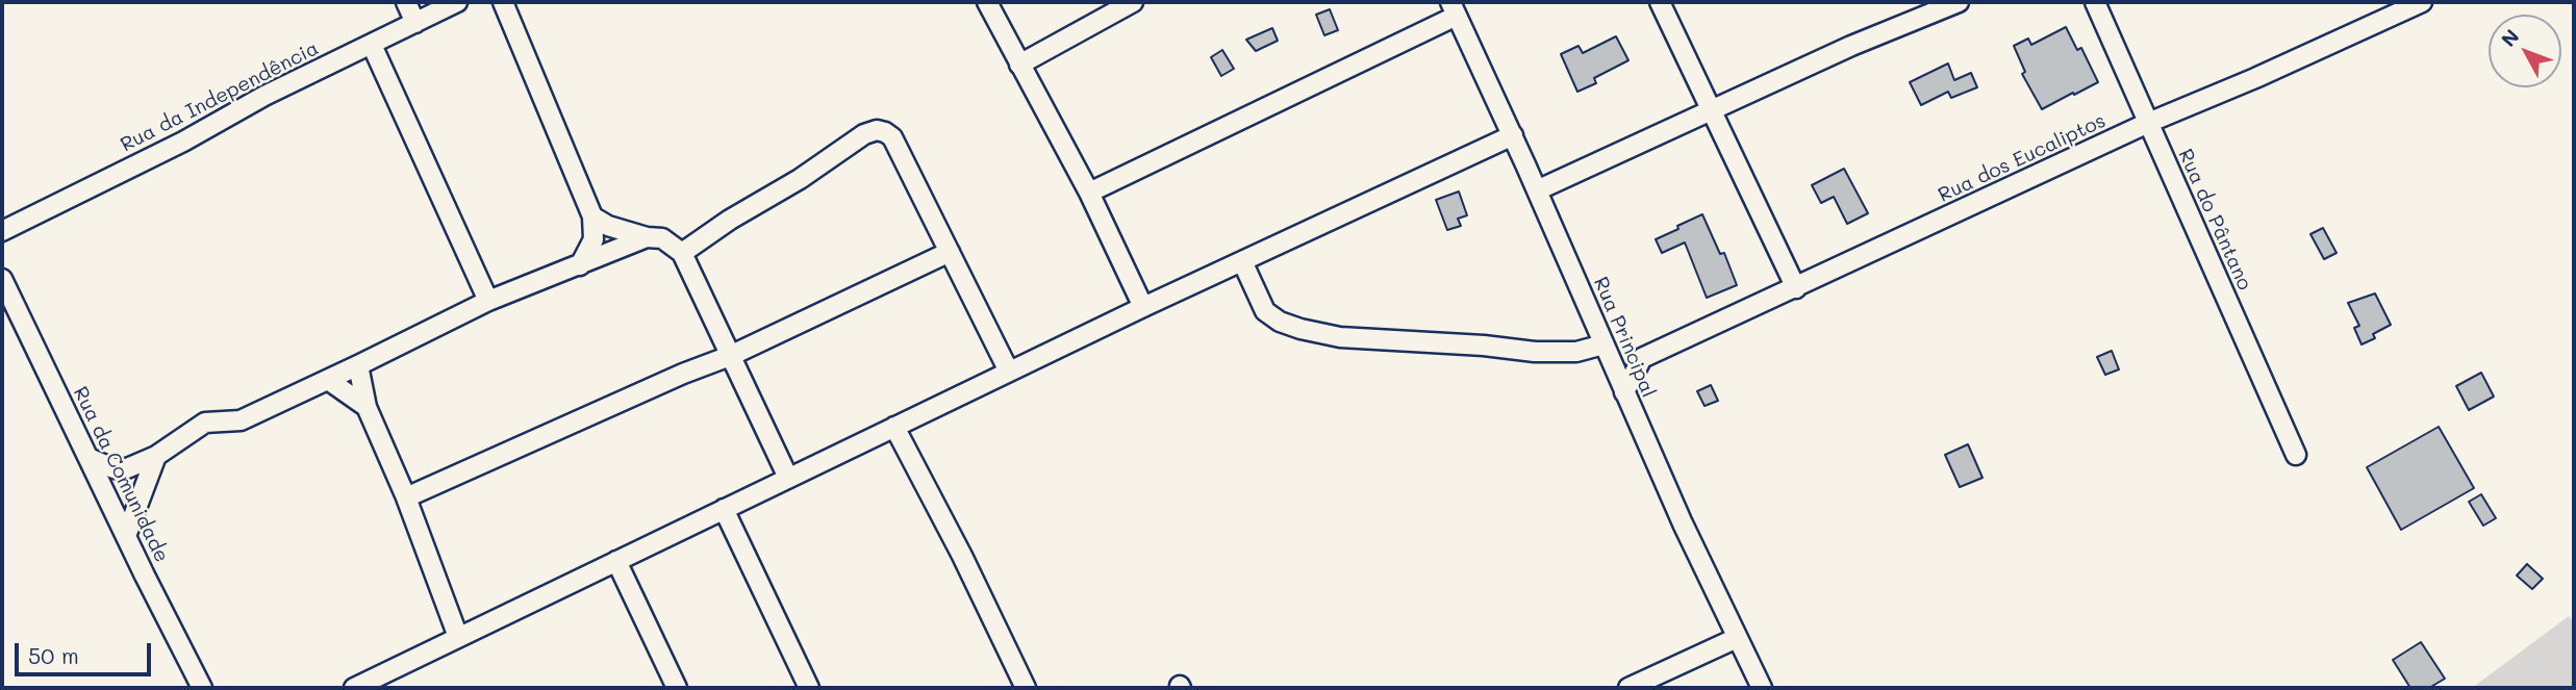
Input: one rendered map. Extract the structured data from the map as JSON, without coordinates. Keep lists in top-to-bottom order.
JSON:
{
  "streets": {
    "street": [
      "Rua da Independência",
      "Rua dos Eucaliptos",
      "Rua do Pântano",
      "Rua Principal",
      "Rua da Comunidade"
    ]
  },
  "crossings": [
    ["Rua dos Eucaliptos", "Rua do Pântano"]
  ],
  "scale_bar": "50 m",
  "north": "top left"
}
